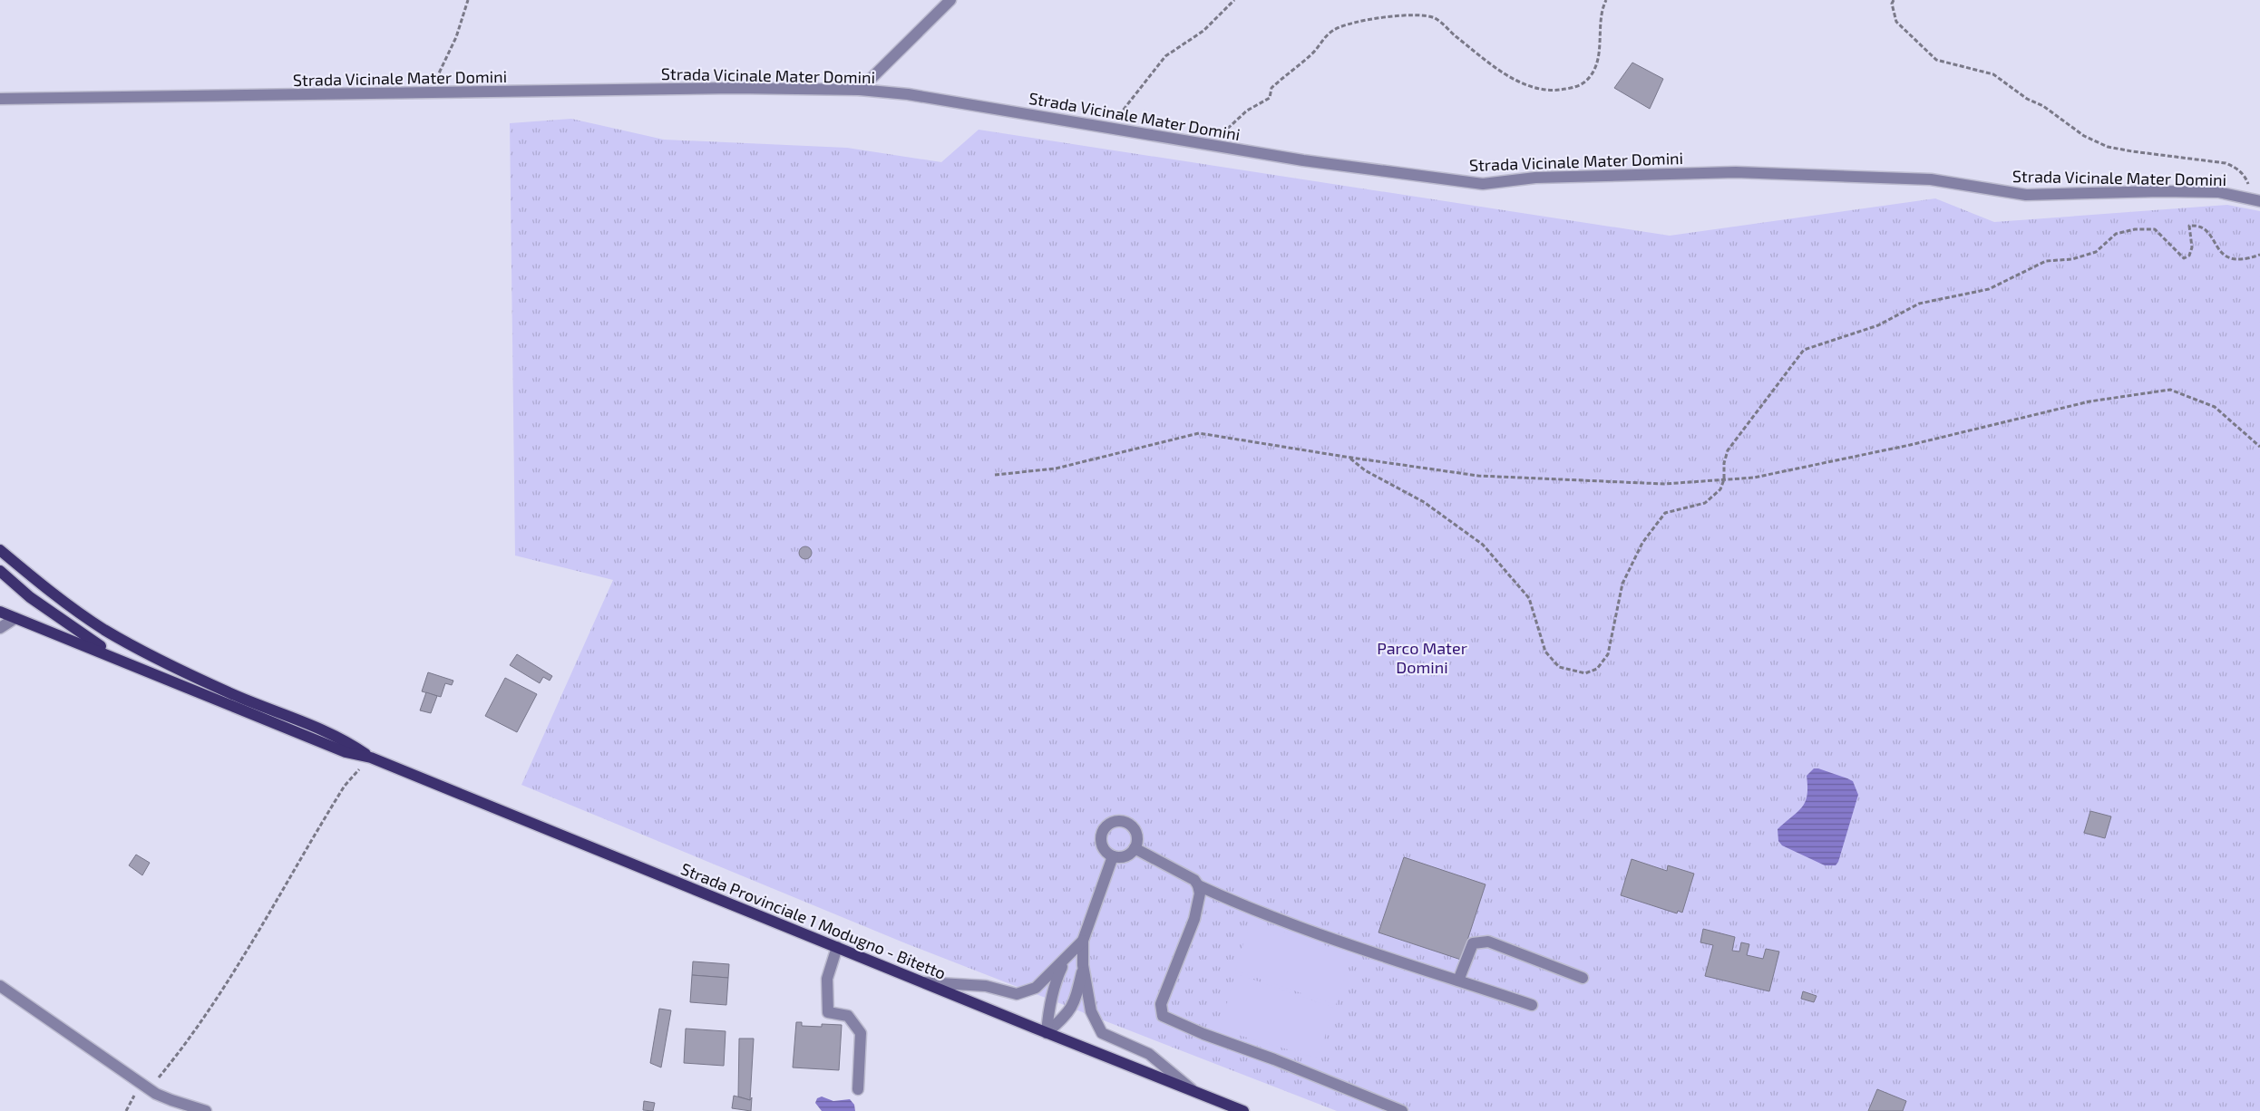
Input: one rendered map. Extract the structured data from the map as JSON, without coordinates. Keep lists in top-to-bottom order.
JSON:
{
  "streets": {
    "main road": ["Strada Provinciale 1 Modugno - Bitetto"],
    "street": ["Strada Vicinale Mater Domini"]
  },
  "parks": ["Parco Mater Domini"]
}
